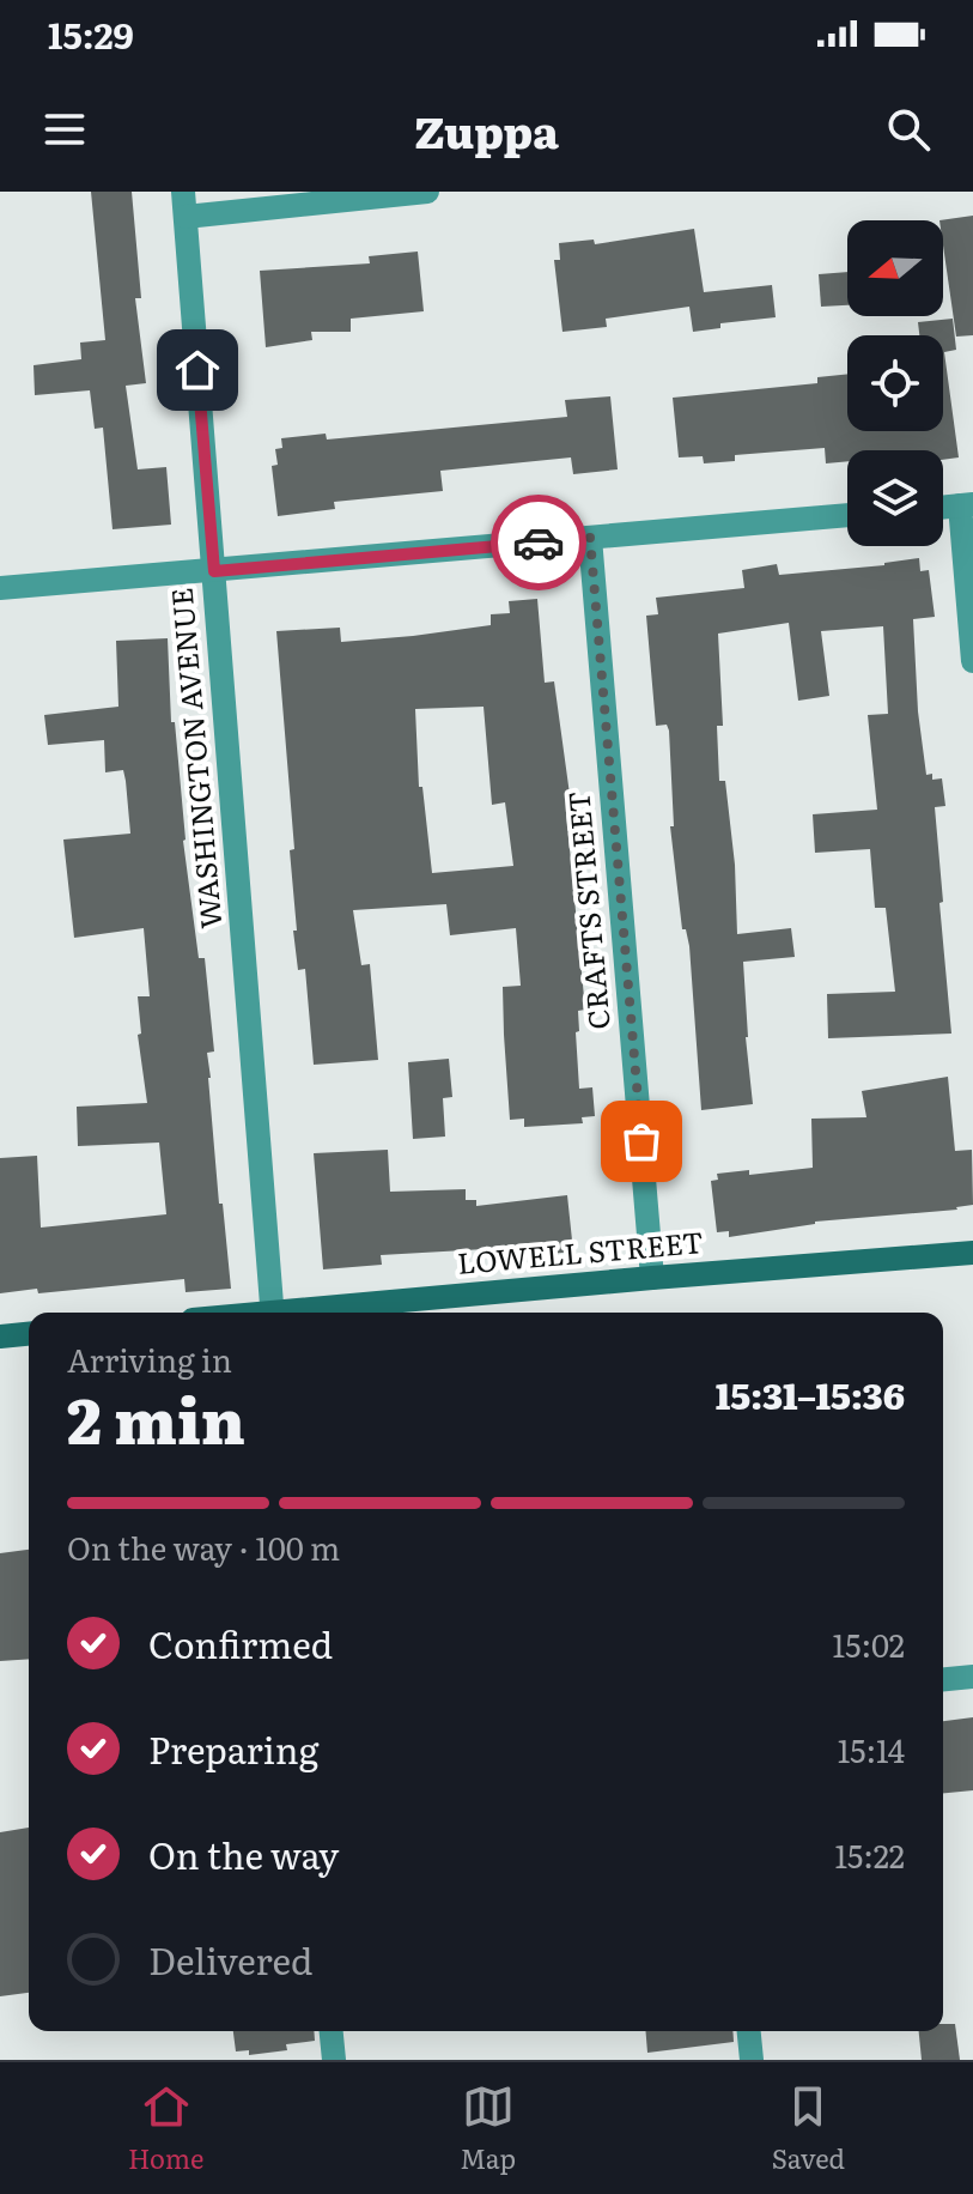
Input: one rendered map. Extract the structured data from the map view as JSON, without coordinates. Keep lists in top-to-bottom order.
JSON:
{
  "streets": {
    "street": ["WASHINGTON AVENUE", "CRAFTS STREET", "LOWELL STREET"]
  },
  "crossings": [
    ["CRAFTS STREET", "LOWELL STREET"]
  ],
  "north": "left",
  "page": {
    "status": "15:29",
    "header": "Zuppa",
    "heading": ["2 min", "Arriving in", "15:31–15:36"],
    "bar": "On the way · 100 m",
    "list": [
      ["Confirmed", "15:02"],
      ["Preparing", "15:14"],
      ["On the way", "15:22"],
      "Delivered"
    ],
    "tabs": ["Home", "Map", "Saved"]
  }
}
